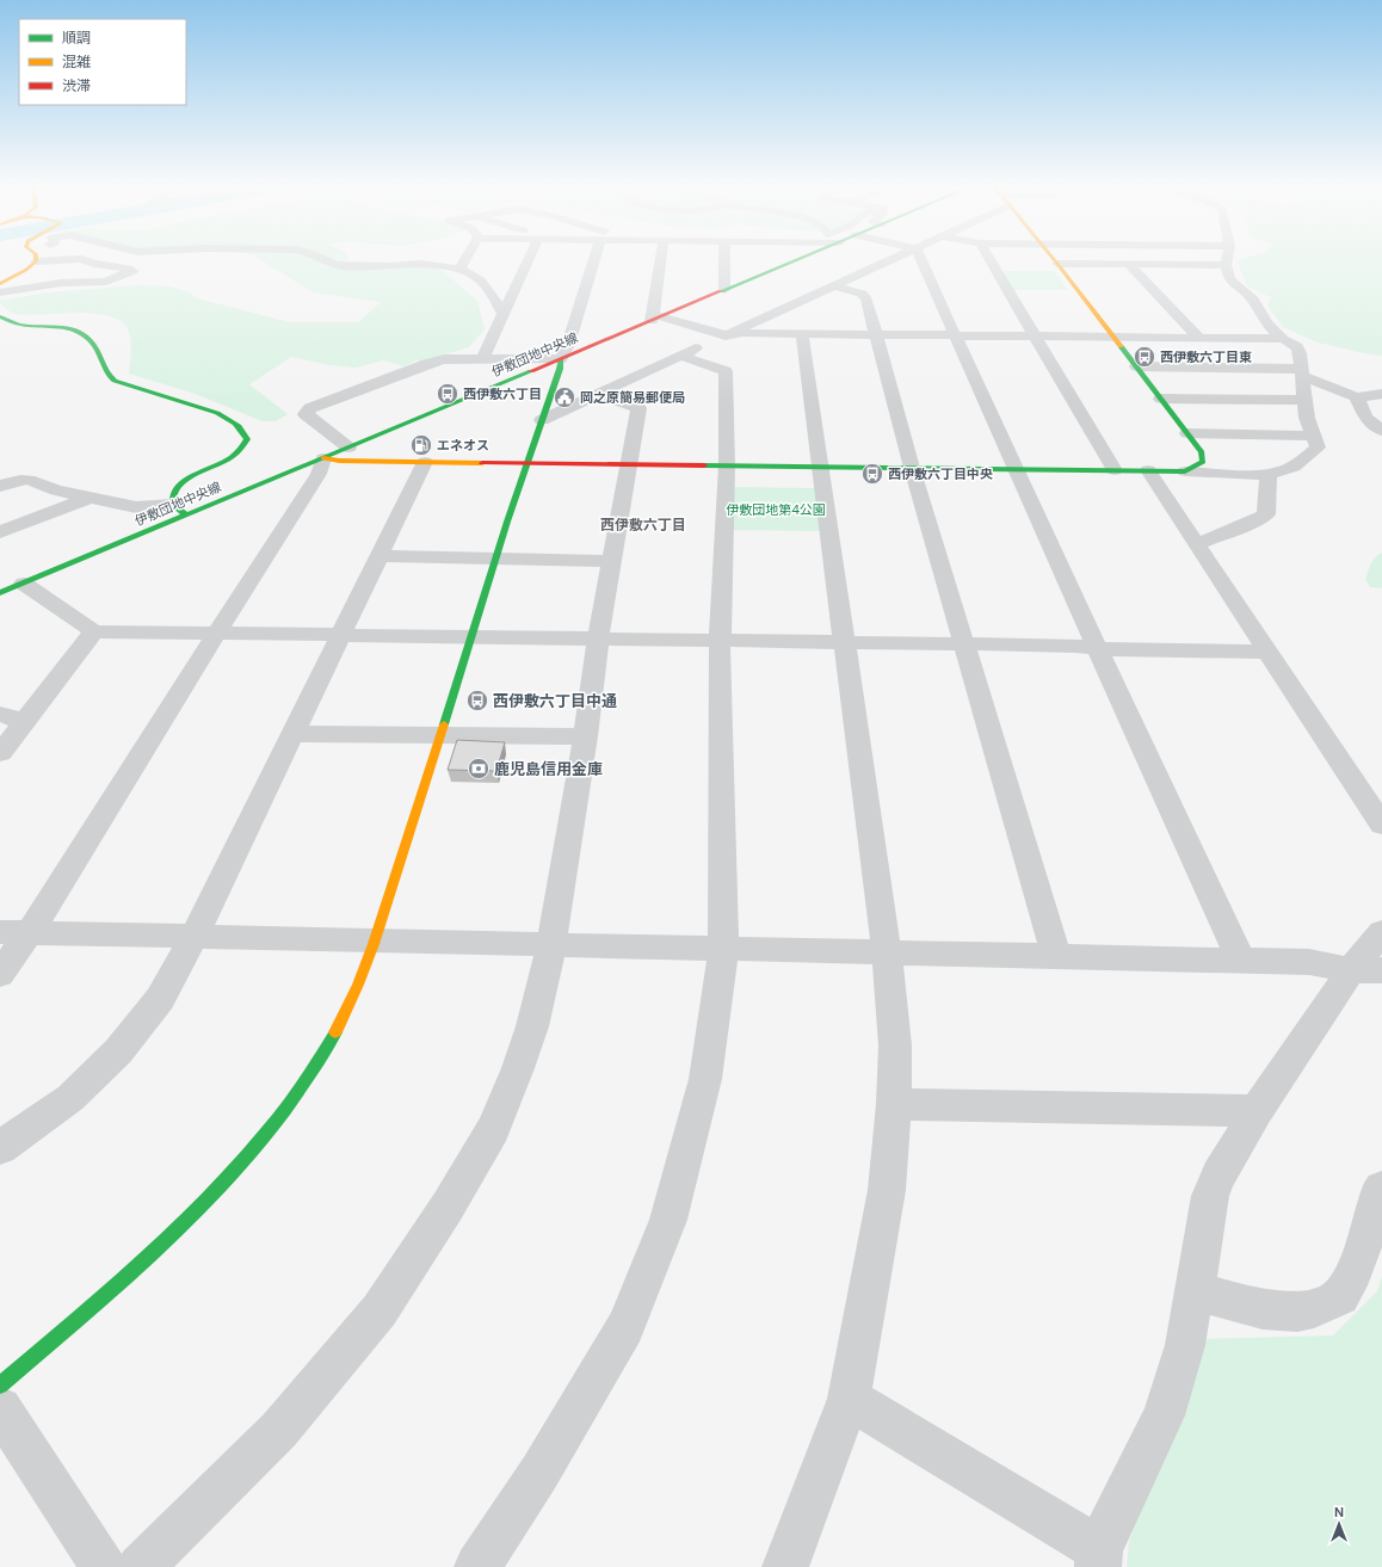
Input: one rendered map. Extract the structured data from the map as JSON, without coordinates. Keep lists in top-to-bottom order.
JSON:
{
  "streets": {
    "street": ["伊敷団地中央線"]
  },
  "districts": ["西伊敷六丁目"],
  "parks": ["伊敷団地第4公園"],
  "places": {
    "bus stop": [
      "西伊敷六丁目東",
      "西伊敷六丁目",
      "西伊敷六丁目中央",
      "西伊敷六丁目中通"
    ],
    "public building": ["岡之原簡易郵便局"],
    "fuel station": ["エネオス"],
    "bank": ["鹿児島信用金庫"]
  },
  "legend": ["順調", "混雑", "渋滞"],
  "north": "top"
}
